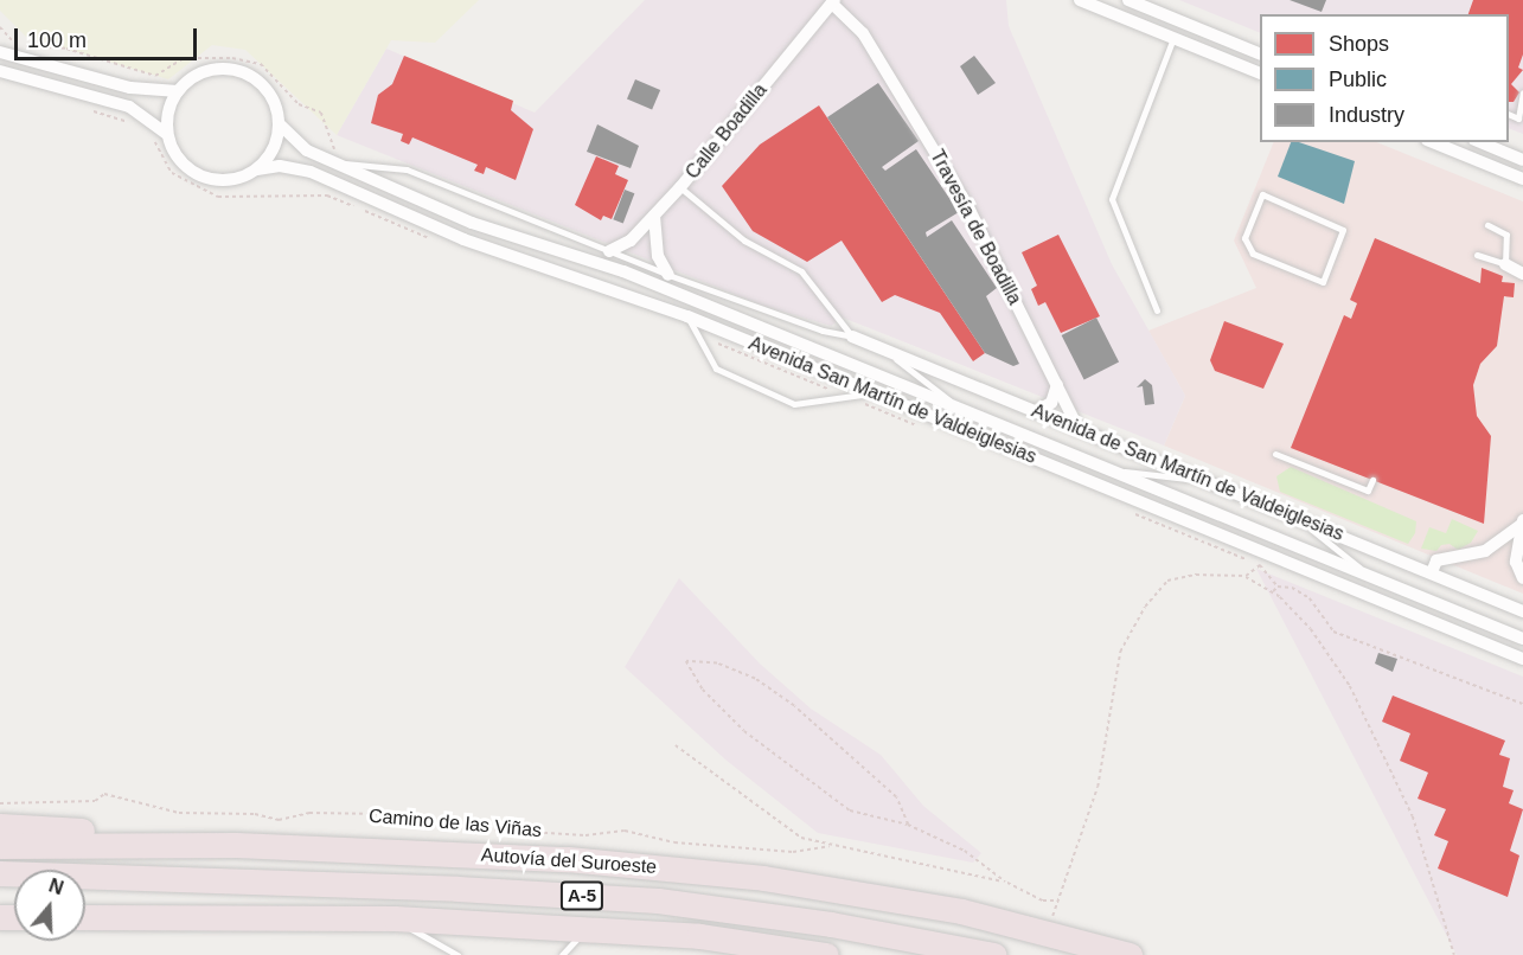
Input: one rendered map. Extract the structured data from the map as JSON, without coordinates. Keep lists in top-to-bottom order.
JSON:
{
  "streets": {
    "highway": ["Autovía del Suroeste", "A-5"],
    "street": [
      "Calle Boadilla",
      "Travesía de Boadilla",
      "Avenida San Martín de Valdeiglesias",
      "Avenida de San Martín de Valdeiglesias"
    ],
    "path": ["Camino de las Viñas"]
  },
  "crossings": [
    ["Calle Boadilla", "Travesía de Boadilla"],
    ["Travesía de Boadilla", "Avenida de San Martín de Valdeiglesias"]
  ],
  "legend": ["Shops", "Public", "Industry"],
  "scale_bar": "100 m",
  "north": "top"
}
